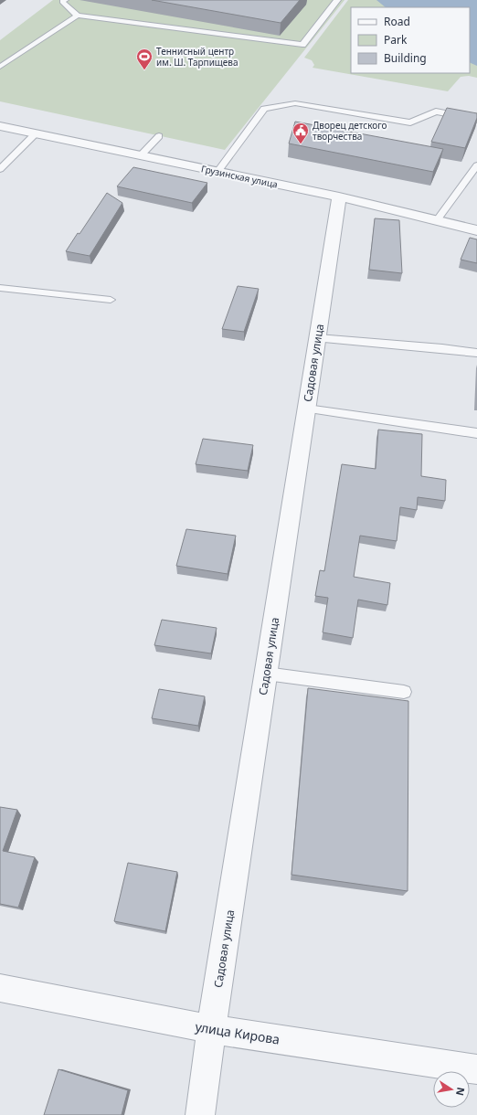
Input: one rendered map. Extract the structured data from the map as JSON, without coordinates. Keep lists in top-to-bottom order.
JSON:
{
  "streets": {
    "street": ["Грузинская улица", "Садовая улица", "улица Кирова"]
  },
  "crossings": [
    ["Грузинская улица", "Садовая улица"],
    ["Садовая улица", "улица Кирова"]
  ],
  "places": {
    "sports": ["Теннисный центр им. Ш. Тарпищева"],
    "public building": ["Дворец детского творчества"]
  },
  "legend": ["Road", "Park", "Building"],
  "north": "right"
}
